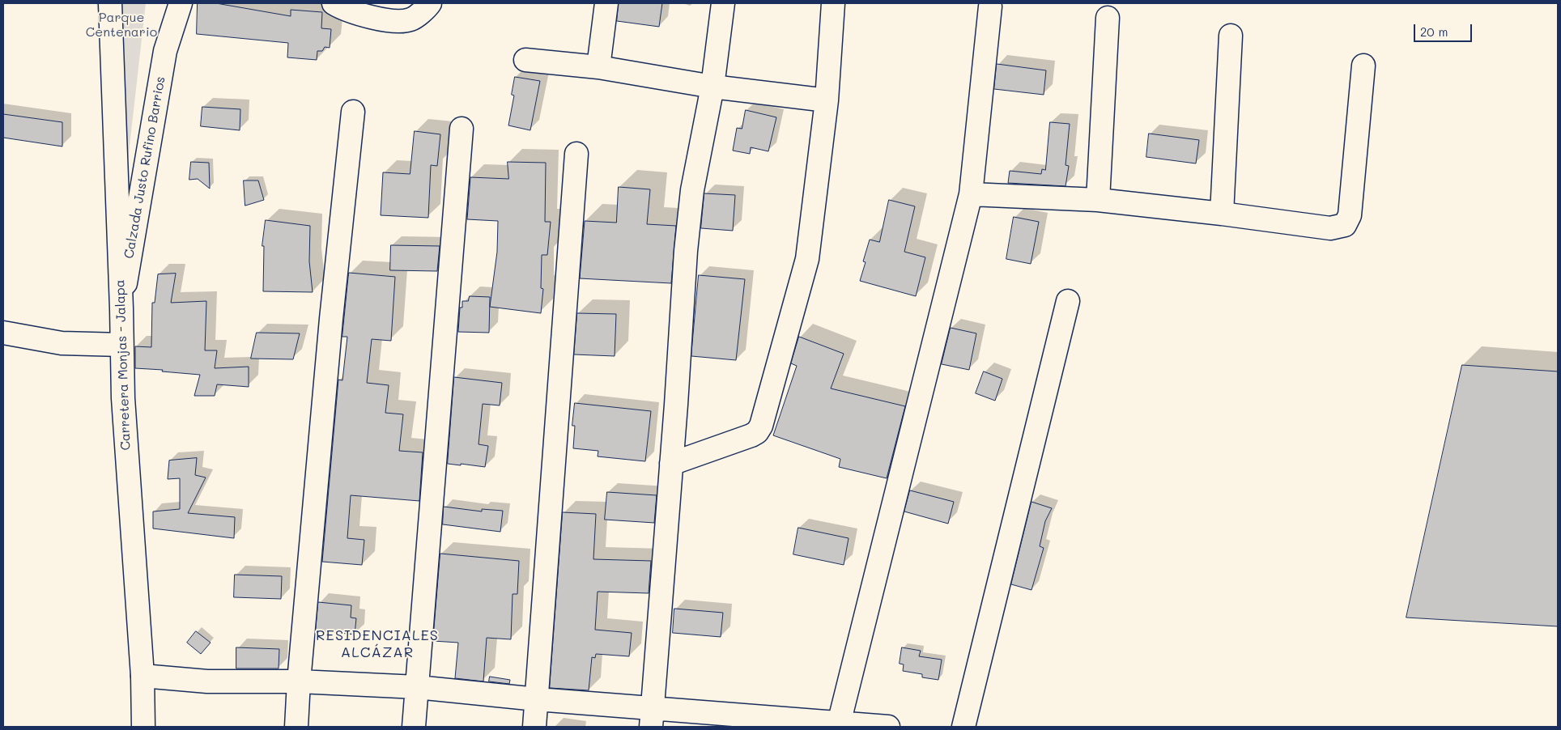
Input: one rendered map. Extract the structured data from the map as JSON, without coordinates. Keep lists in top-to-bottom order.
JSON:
{
  "streets": {
    "street": ["Calzada Justo Rufino Barrios", "Carretera Monjas - Jalapa"]
  },
  "crossings": [
    ["Calzada Justo Rufino Barrios", "Carretera Monjas - Jalapa"]
  ],
  "districts": ["RESIDENCIALES ALCÁZAR"],
  "parks": ["Parque Centenario"],
  "scale_bar": "20 m"
}
